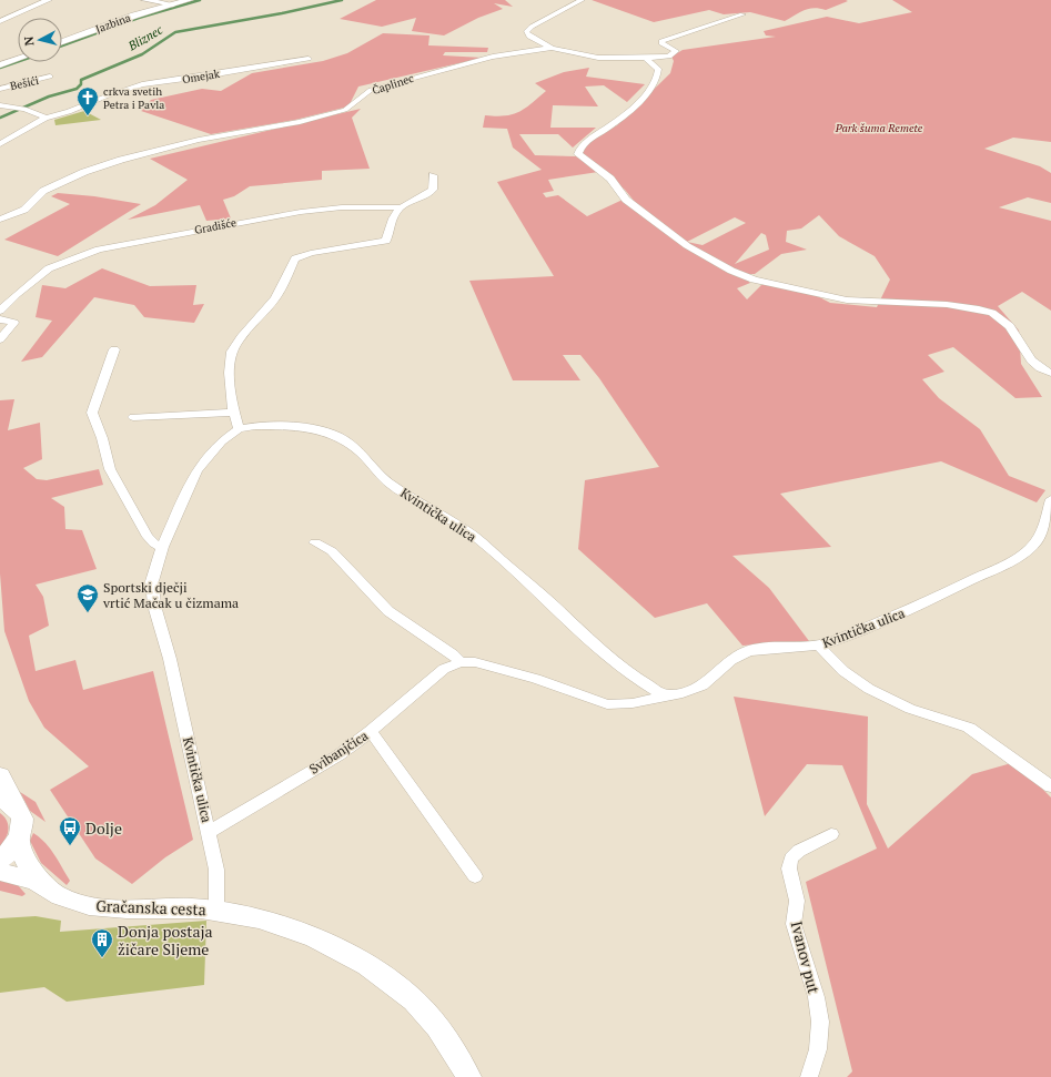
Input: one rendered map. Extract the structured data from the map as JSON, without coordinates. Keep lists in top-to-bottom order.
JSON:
{
  "streets": {
    "main road": ["Gračanska cesta"],
    "street": [
      "Jazbina",
      "Omejak",
      "Bešići",
      "Čaplinec",
      "Gradišće",
      "Kvintička ulica",
      "Svibanjčica",
      "Ivanov put"
    ]
  },
  "crossings": [
    ["Omejak", "Bešići"],
    ["Kvintička ulica", "Svibanjčica"],
    ["Kvintička ulica", "Gračanska cesta"]
  ],
  "water": ["Bliznec"],
  "parks": ["Park šuma Remete"],
  "places": {
    "church": ["crkva svetih Petra i Pavla"],
    "school or university": ["Sportski dječji vrtić Mačak u čizmama"],
    "bus stop": ["Dolje"],
    "building": ["Donja postaja žičare Sljeme"]
  },
  "north": "left"
}
